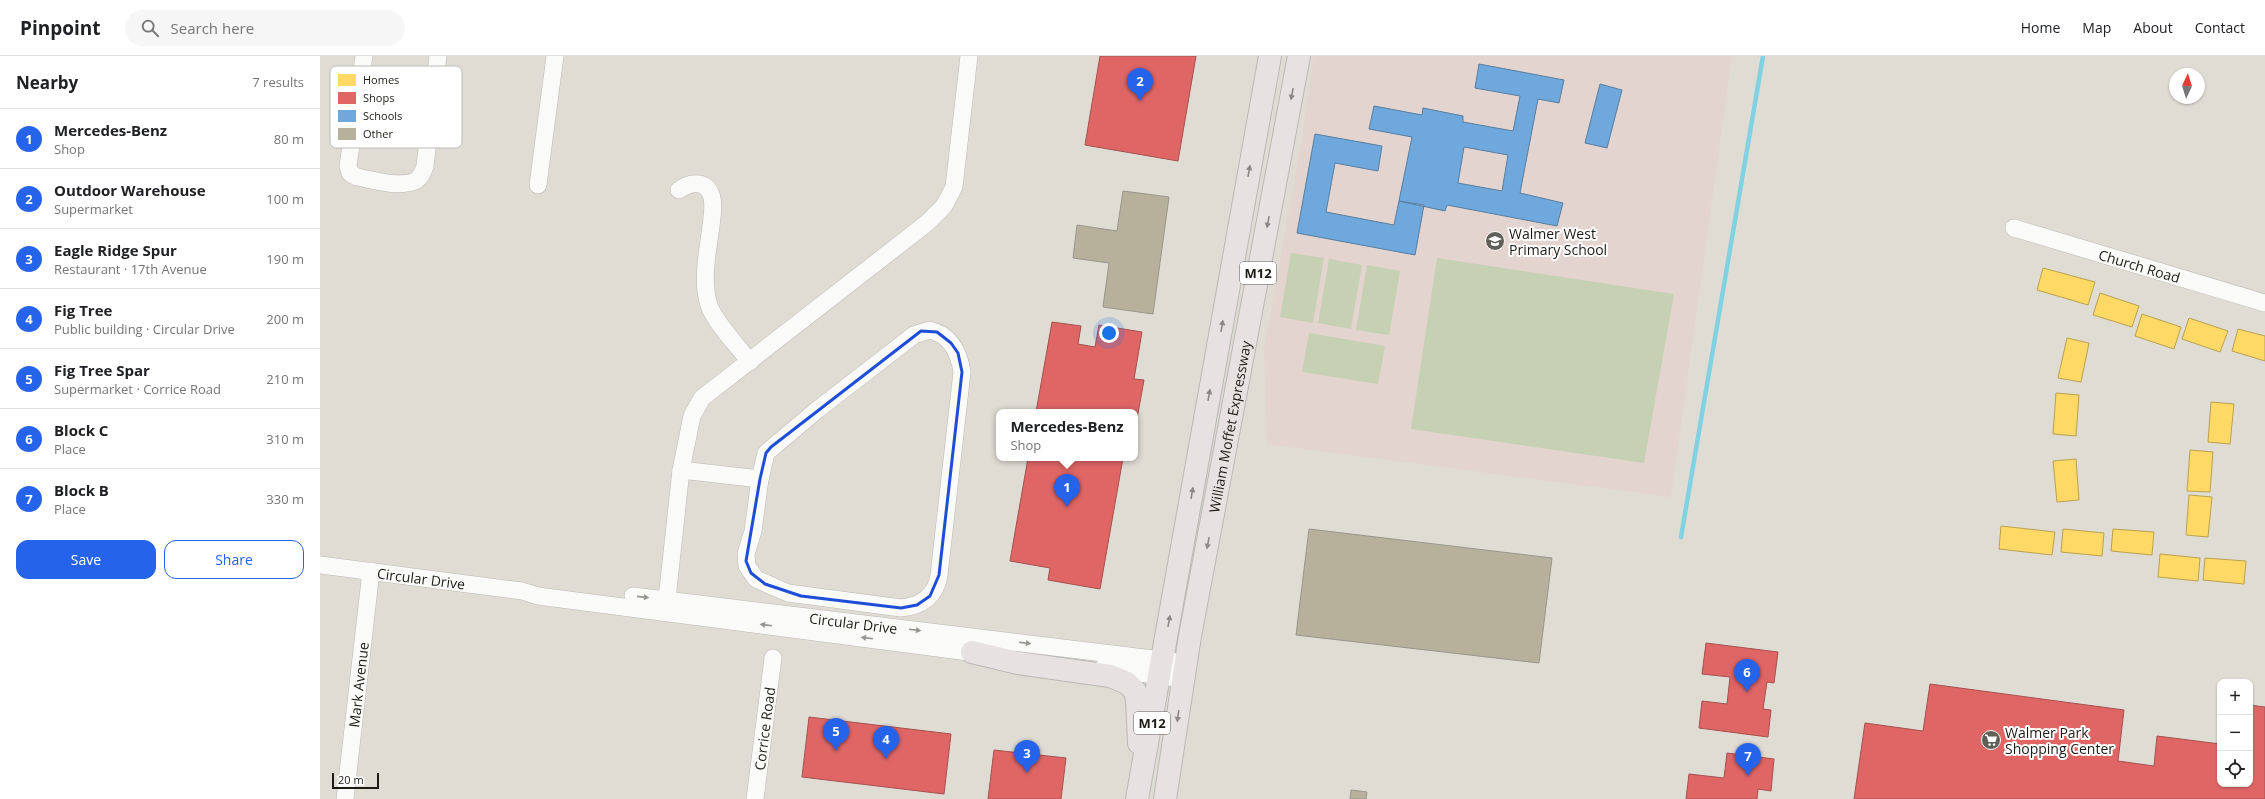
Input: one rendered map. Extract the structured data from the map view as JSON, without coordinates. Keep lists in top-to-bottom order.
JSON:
{
  "streets": {
    "main road": ["M12", "William Moffet Expressway"],
    "street": [
      "Church Road",
      "Circular Drive",
      "Mark Avenue",
      "Corrice Road"
    ]
  },
  "crossings": [
    ["M12", "William Moffet Expressway"],
    ["M12", "Circular Drive"],
    ["William Moffet Expressway", "Circular Drive"],
    ["Circular Drive", "Mark Avenue"]
  ],
  "places": {
    "school or university": ["Walmer West Primary School"],
    "supermarket": ["Walmer Park Shopping Center"]
  },
  "legend": [
    "Homes",
    "Shops",
    "Schools",
    "Other"
  ],
  "scale_bar": "20 m",
  "north": "top",
  "page": {
    "header": "Pinpoint",
    "search": "Search here",
    "nav": [
      "Home",
      "Map",
      "About",
      "Contact"
    ],
    "heading": ["Nearby", "7 results"],
    "pins": [
      "2",
      "1",
      "6",
      "5",
      "4",
      "3",
      "7"
    ],
    "list": [
      {
        "mark": "1",
        "name": "Mercedes-Benz",
        "note": "Shop",
        "value": "80 m"
      },
      {
        "mark": "2",
        "name": "Outdoor Warehouse",
        "note": "Supermarket",
        "value": "100 m"
      },
      {
        "mark": "3",
        "name": "Eagle Ridge Spur",
        "note": "Restaurant · 17th Avenue",
        "value": "190 m"
      },
      {
        "mark": "4",
        "name": "Fig Tree",
        "note": "Public building · Circular Drive",
        "value": "200 m"
      },
      {
        "mark": "5",
        "name": "Fig Tree Spar",
        "note": "Supermarket · Corrice Road",
        "value": "210 m"
      },
      {
        "mark": "6",
        "name": "Block C",
        "note": "Place",
        "value": "310 m"
      },
      {
        "mark": "7",
        "name": "Block B",
        "note": "Place",
        "value": "330 m"
      }
    ],
    "popup": ["Mercedes-Benz", "Shop"],
    "buttons": ["Save", "Share"],
    "map_buttons": ["+", "−"],
    "scale": "20 m"
  }
}
